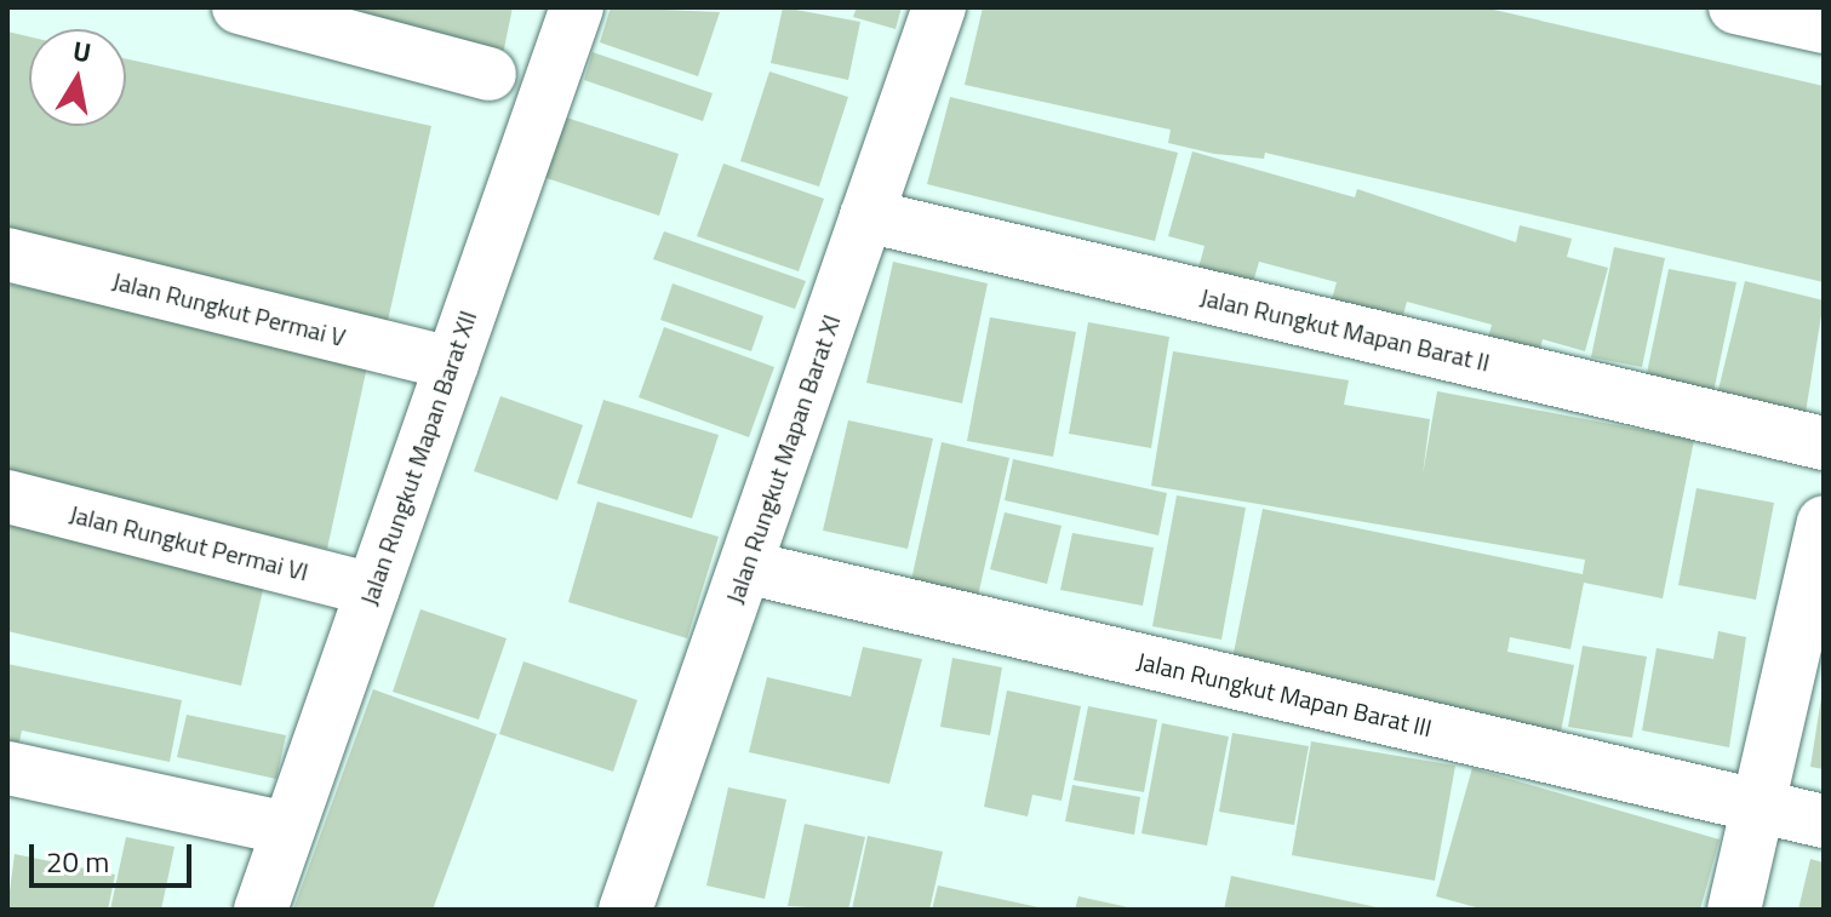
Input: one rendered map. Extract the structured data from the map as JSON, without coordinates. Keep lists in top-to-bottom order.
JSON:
{
  "streets": {
    "street": [
      "Jalan Rungkut Permai V",
      "Jalan Rungkut Mapan Barat II",
      "Jalan Rungkut Mapan Barat XII",
      "Jalan Rungkut Mapan Barat XI",
      "Jalan Rungkut Permai VI",
      "Jalan Rungkut Mapan Barat III"
    ]
  },
  "crossings": [
    ["Jalan Rungkut Permai V", "Jalan Rungkut Mapan Barat XII"],
    ["Jalan Rungkut Mapan Barat II", "Jalan Rungkut Mapan Barat XI"],
    ["Jalan Rungkut Mapan Barat XII", "Jalan Rungkut Permai VI"],
    ["Jalan Rungkut Mapan Barat XI", "Jalan Rungkut Mapan Barat III"]
  ],
  "scale_bar": "20 m",
  "north": "top"
}
